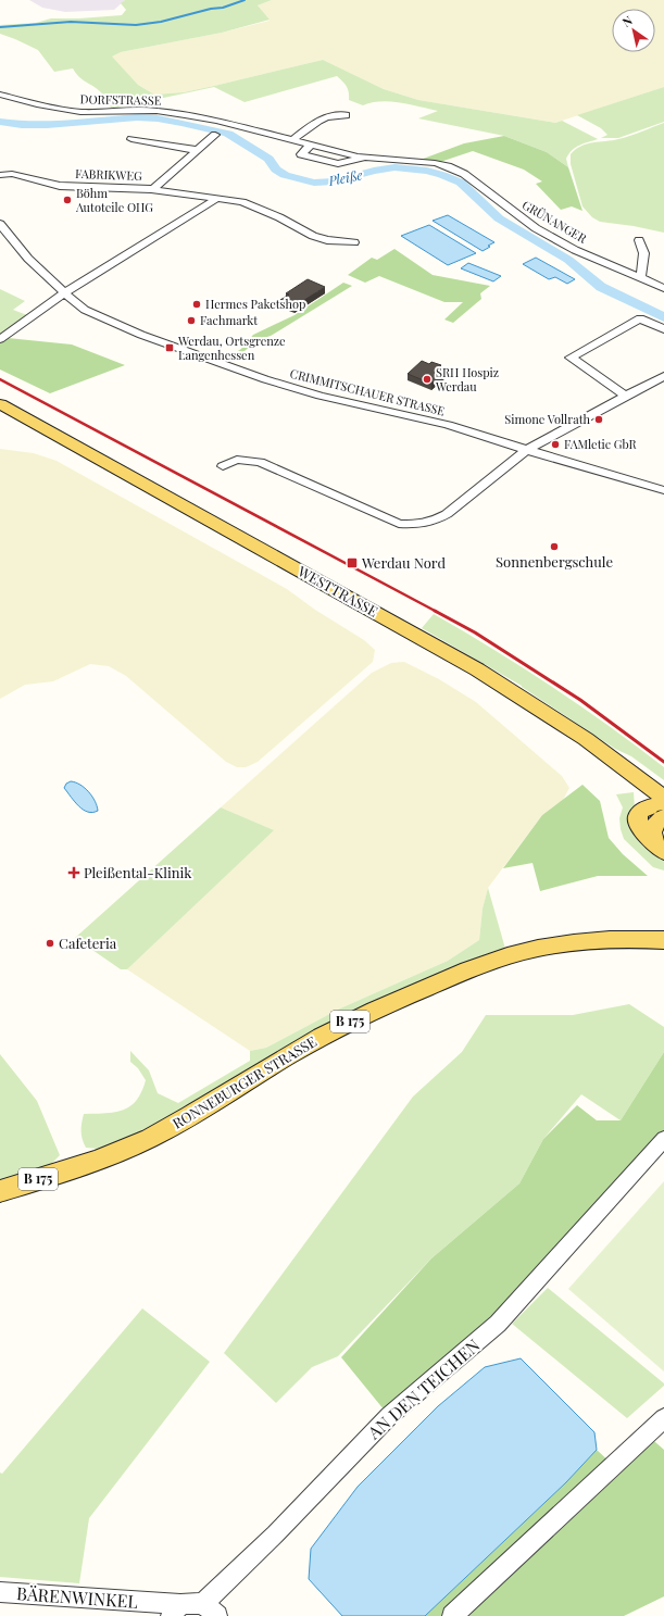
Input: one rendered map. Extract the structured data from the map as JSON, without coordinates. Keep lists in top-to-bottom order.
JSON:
{
  "streets": {
    "main road": ["WESTTRASSE", "B 175", "RONNEBURGER STRASSE"],
    "street": [
      "DORFSTRASSE",
      "FABRIKWEG",
      "GRÜNANGER",
      "CRIMMITSCHAUER STRASSE",
      "AN DEN TEICHEN",
      "BÄRENWINKEL"
    ]
  },
  "crossings": [
    ["DORFSTRASSE", "GRÜNANGER"],
    ["AN DEN TEICHEN", "BÄRENWINKEL"]
  ],
  "water": ["Pleiße"],
  "places": {
    "other": [
      "Böhm Autoteile OHG",
      "Hermes Paketshop",
      "Fachmarkt",
      "SRH Hospiz Werdau",
      "Simone Vollrath",
      "FAMletic GbR",
      "Sonnenbergschule",
      "Cafeteria"
    ],
    "transit": ["Werdau, Ortsgrenze Langenhessen", "Werdau Nord"],
    "health": ["Pleißental-Klinik"]
  },
  "north": "top left"
}
